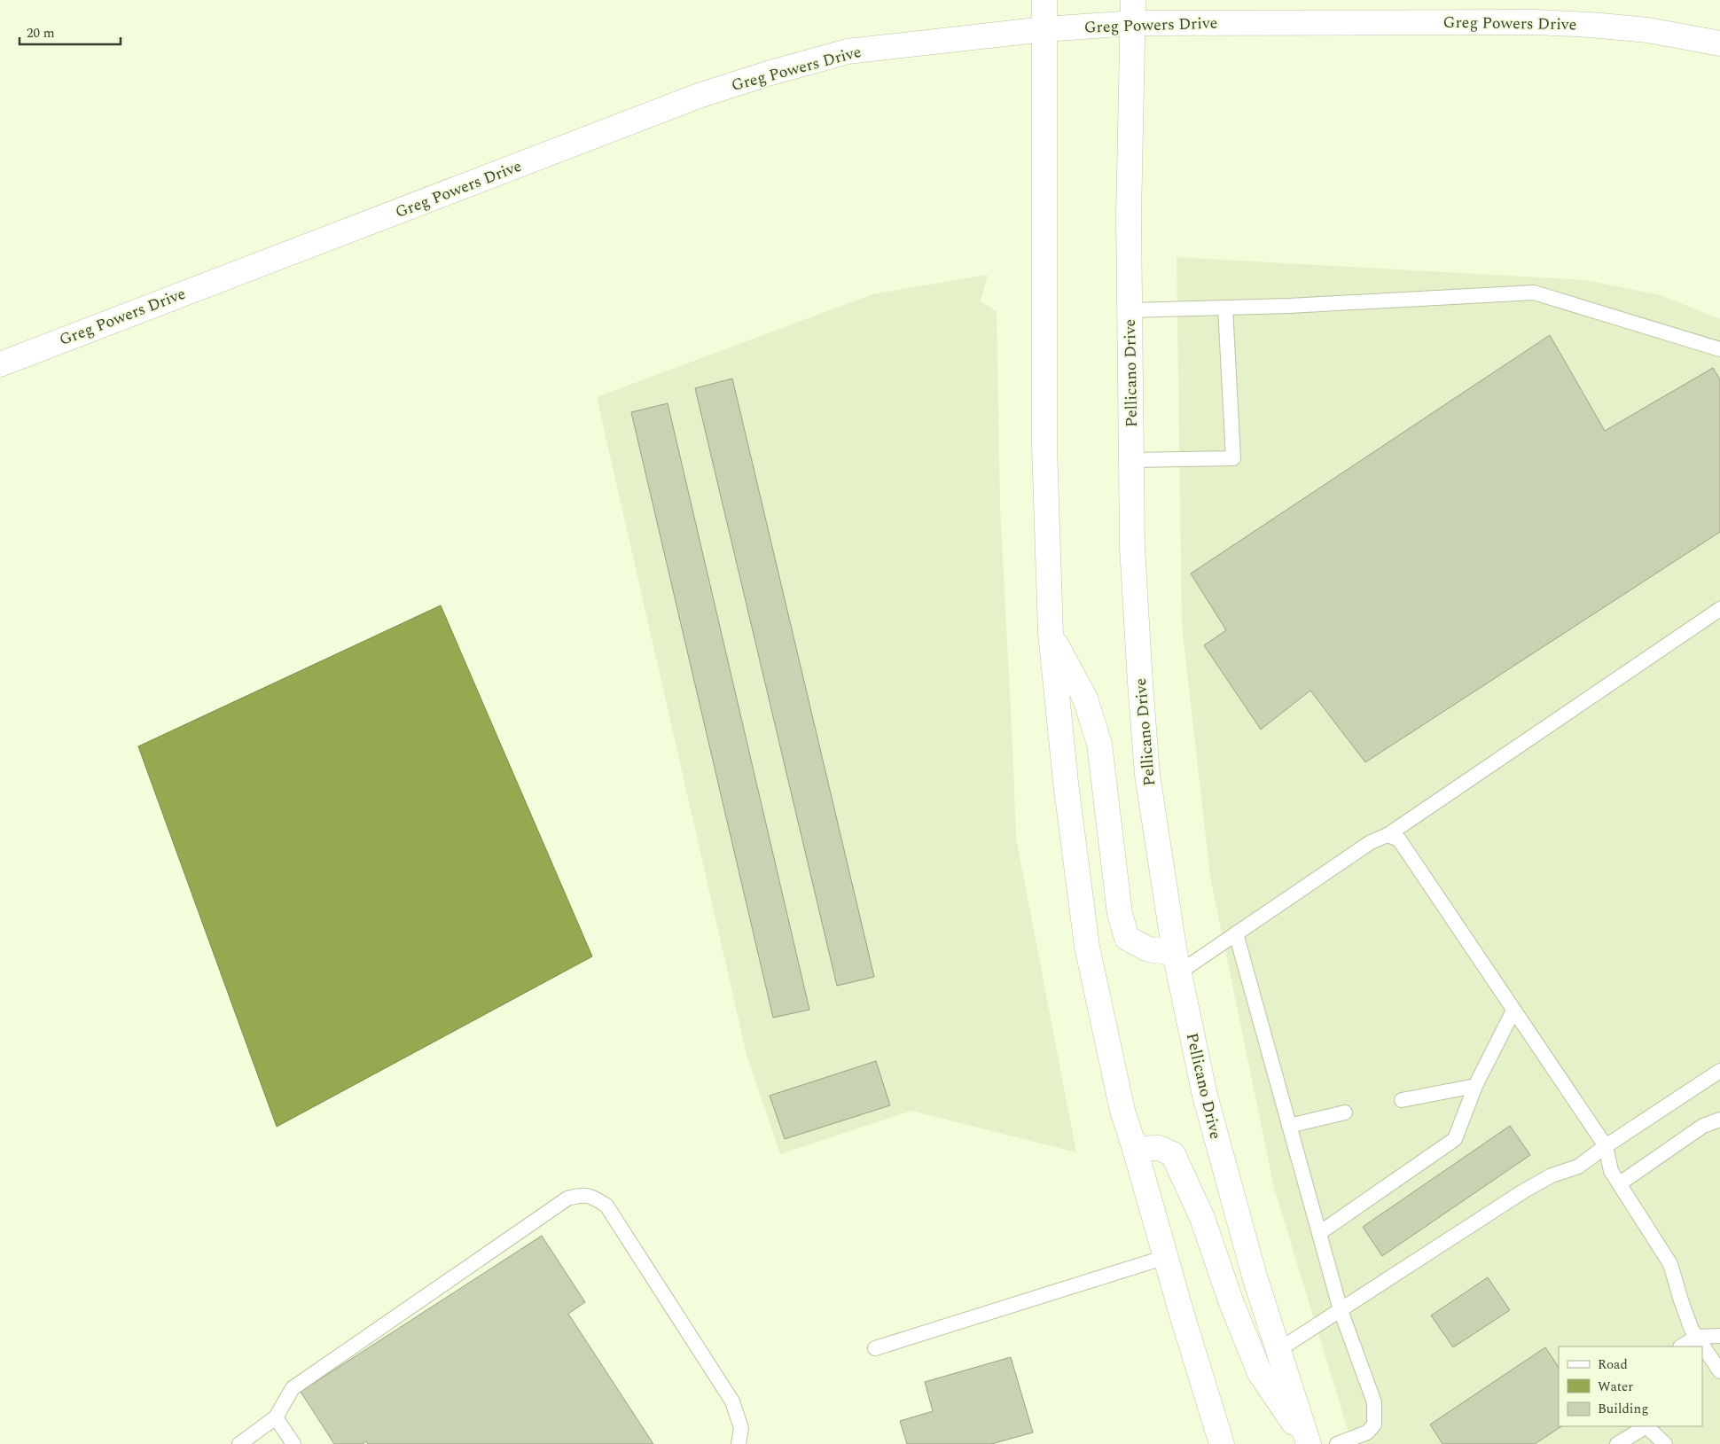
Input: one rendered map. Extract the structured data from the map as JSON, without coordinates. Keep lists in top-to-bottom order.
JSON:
{
  "streets": {
    "main road": ["Greg Powers Drive", "Pellicano Drive"]
  },
  "crossings": [
    ["Greg Powers Drive", "Pellicano Drive"]
  ],
  "legend": ["Road", "Water", "Building"],
  "scale_bar": "20 m"
}
